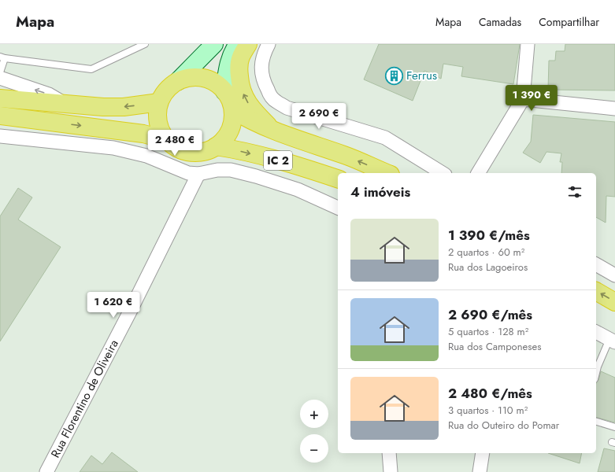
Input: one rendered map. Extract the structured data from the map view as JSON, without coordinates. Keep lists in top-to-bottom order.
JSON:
{
  "streets": {
    "highway": ["IC 2"],
    "street": ["Rua Florentino de Oliveira"]
  },
  "places": {
    "building": ["Ferrus"]
  },
  "page": {
    "header": "Mapa",
    "nav": ["Mapa", "Camadas", "Compartilhar"],
    "price": [
      "1 390 €",
      "2 690 €",
      "2 480 €",
      "1 620 €"
    ],
    "heading": "4 imóveis",
    "list": [
      {
        "name": "1 390 €/mês",
        "note": "2 quartos · 60 m² · Rua dos Lagoeiros"
      },
      {
        "name": "2 690 €/mês",
        "note": "5 quartos · 128 m² · Rua dos Camponeses"
      },
      {
        "name": "2 480 €/mês",
        "note": "3 quartos · 110 m² · Rua do Outeiro do Pomar"
      }
    ],
    "map_buttons": ["+", "−"]
  }
}
